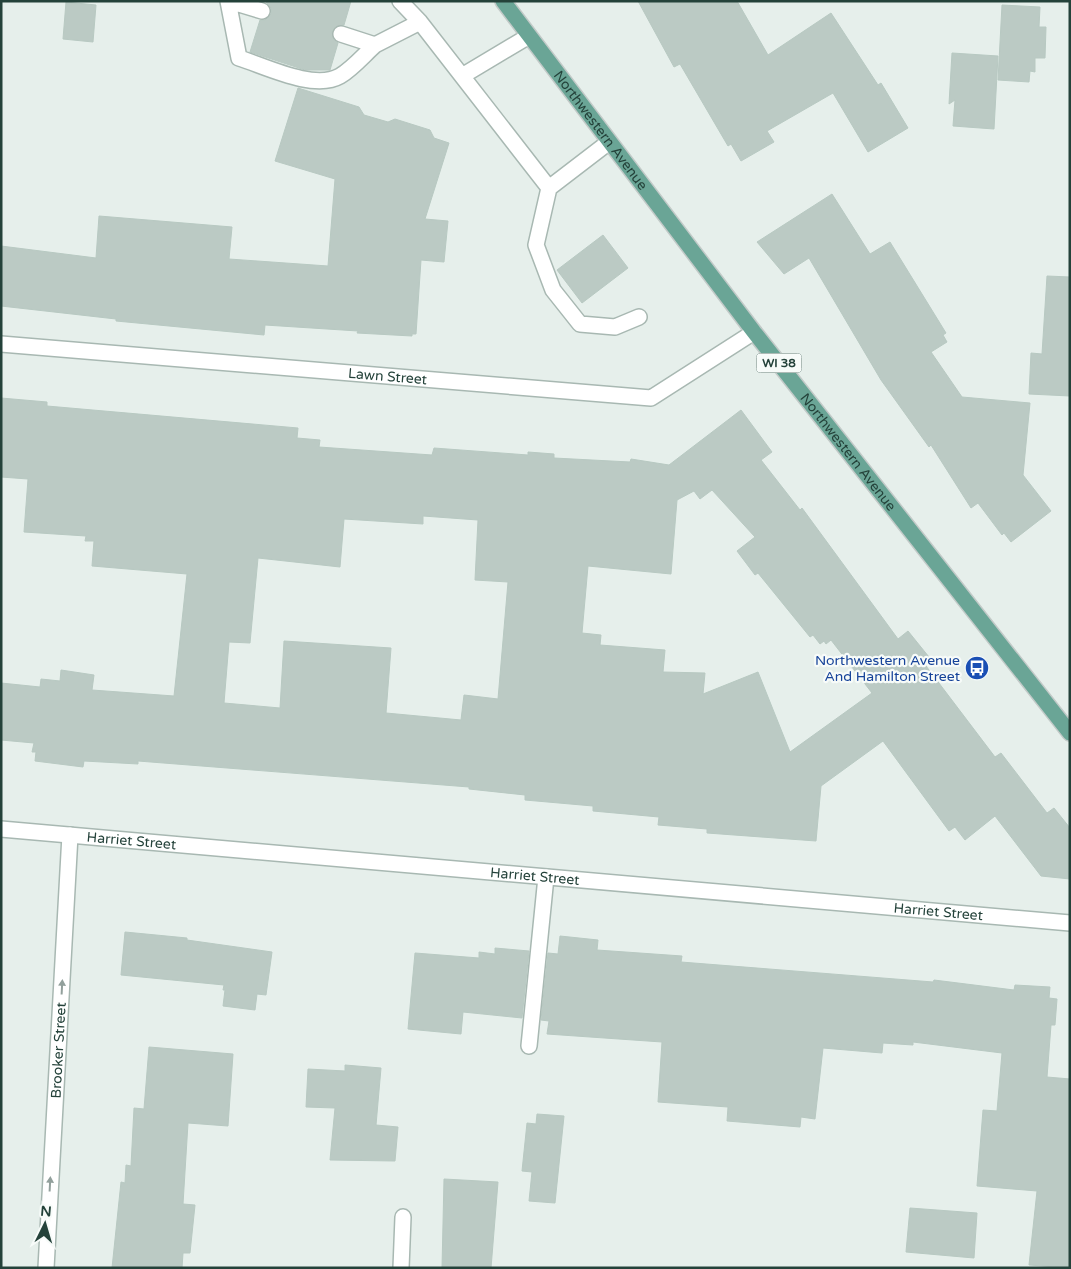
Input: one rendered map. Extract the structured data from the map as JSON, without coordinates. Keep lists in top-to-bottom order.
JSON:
{
  "streets": {
    "main road": ["Northwestern Avenue", "WI 38"],
    "street": ["Lawn Street", "Harriet Street", "Brooker Street"]
  },
  "crossings": [
    ["Northwestern Avenue", "Lawn Street"],
    ["Harriet Street", "Brooker Street"]
  ],
  "one_way": ["Brooker Street"],
  "places": {
    "bus stop": ["Northwestern Avenue And Hamilton Street"]
  },
  "north": "top"
}
